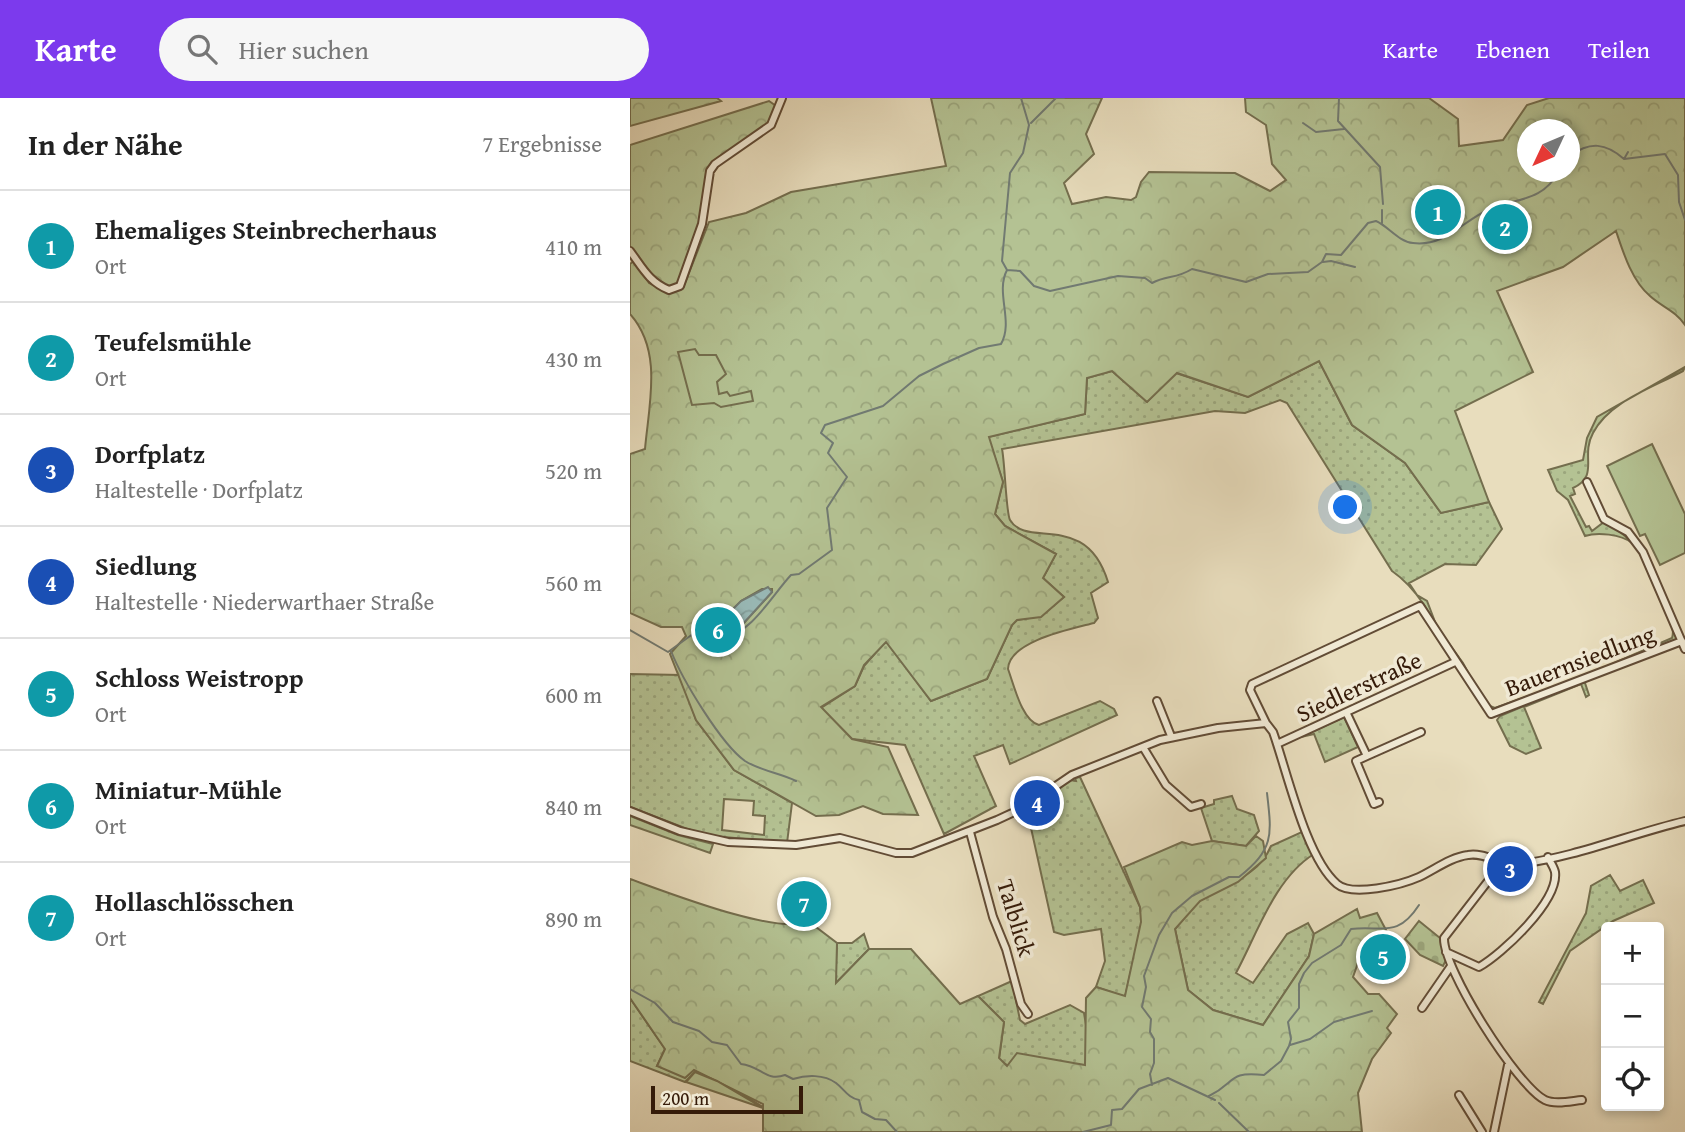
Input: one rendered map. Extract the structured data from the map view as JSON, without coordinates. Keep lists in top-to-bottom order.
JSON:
{
  "streets": {
    "street": ["Bauernsiedlung", "Siedlerstraße", "Talblick"]
  },
  "crossings": [
    ["Bauernsiedlung", "Siedlerstraße"]
  ],
  "scale_bar": "200 m",
  "north": "bottom left",
  "page": {
    "header": "Karte",
    "search": "Hier suchen",
    "nav": ["Karte", "Ebenen", "Teilen"],
    "heading": ["In der Nähe", "7 Ergebnisse"],
    "pins": [
      "1",
      "2",
      "6",
      "4",
      "3",
      "7",
      "5"
    ],
    "list": [
      {
        "mark": "1",
        "name": "Ehemaliges Steinbrecherhaus",
        "note": "Ort",
        "value": "410 m"
      },
      {
        "mark": "2",
        "name": "Teufelsmühle",
        "note": "Ort",
        "value": "430 m"
      },
      {
        "mark": "3",
        "name": "Dorfplatz",
        "note": "Haltestelle · Dorfplatz",
        "value": "520 m"
      },
      {
        "mark": "4",
        "name": "Siedlung",
        "note": "Haltestelle · Niederwarthaer Straße",
        "value": "560 m"
      },
      {
        "mark": "5",
        "name": "Schloss Weistropp",
        "note": "Ort",
        "value": "600 m"
      },
      {
        "mark": "6",
        "name": "Miniatur-Mühle",
        "note": "Ort",
        "value": "840 m"
      },
      {
        "mark": "7",
        "name": "Hollaschlösschen",
        "note": "Ort",
        "value": "890 m"
      }
    ],
    "map_buttons": ["+", "−"],
    "scale": "200 m"
  }
}
